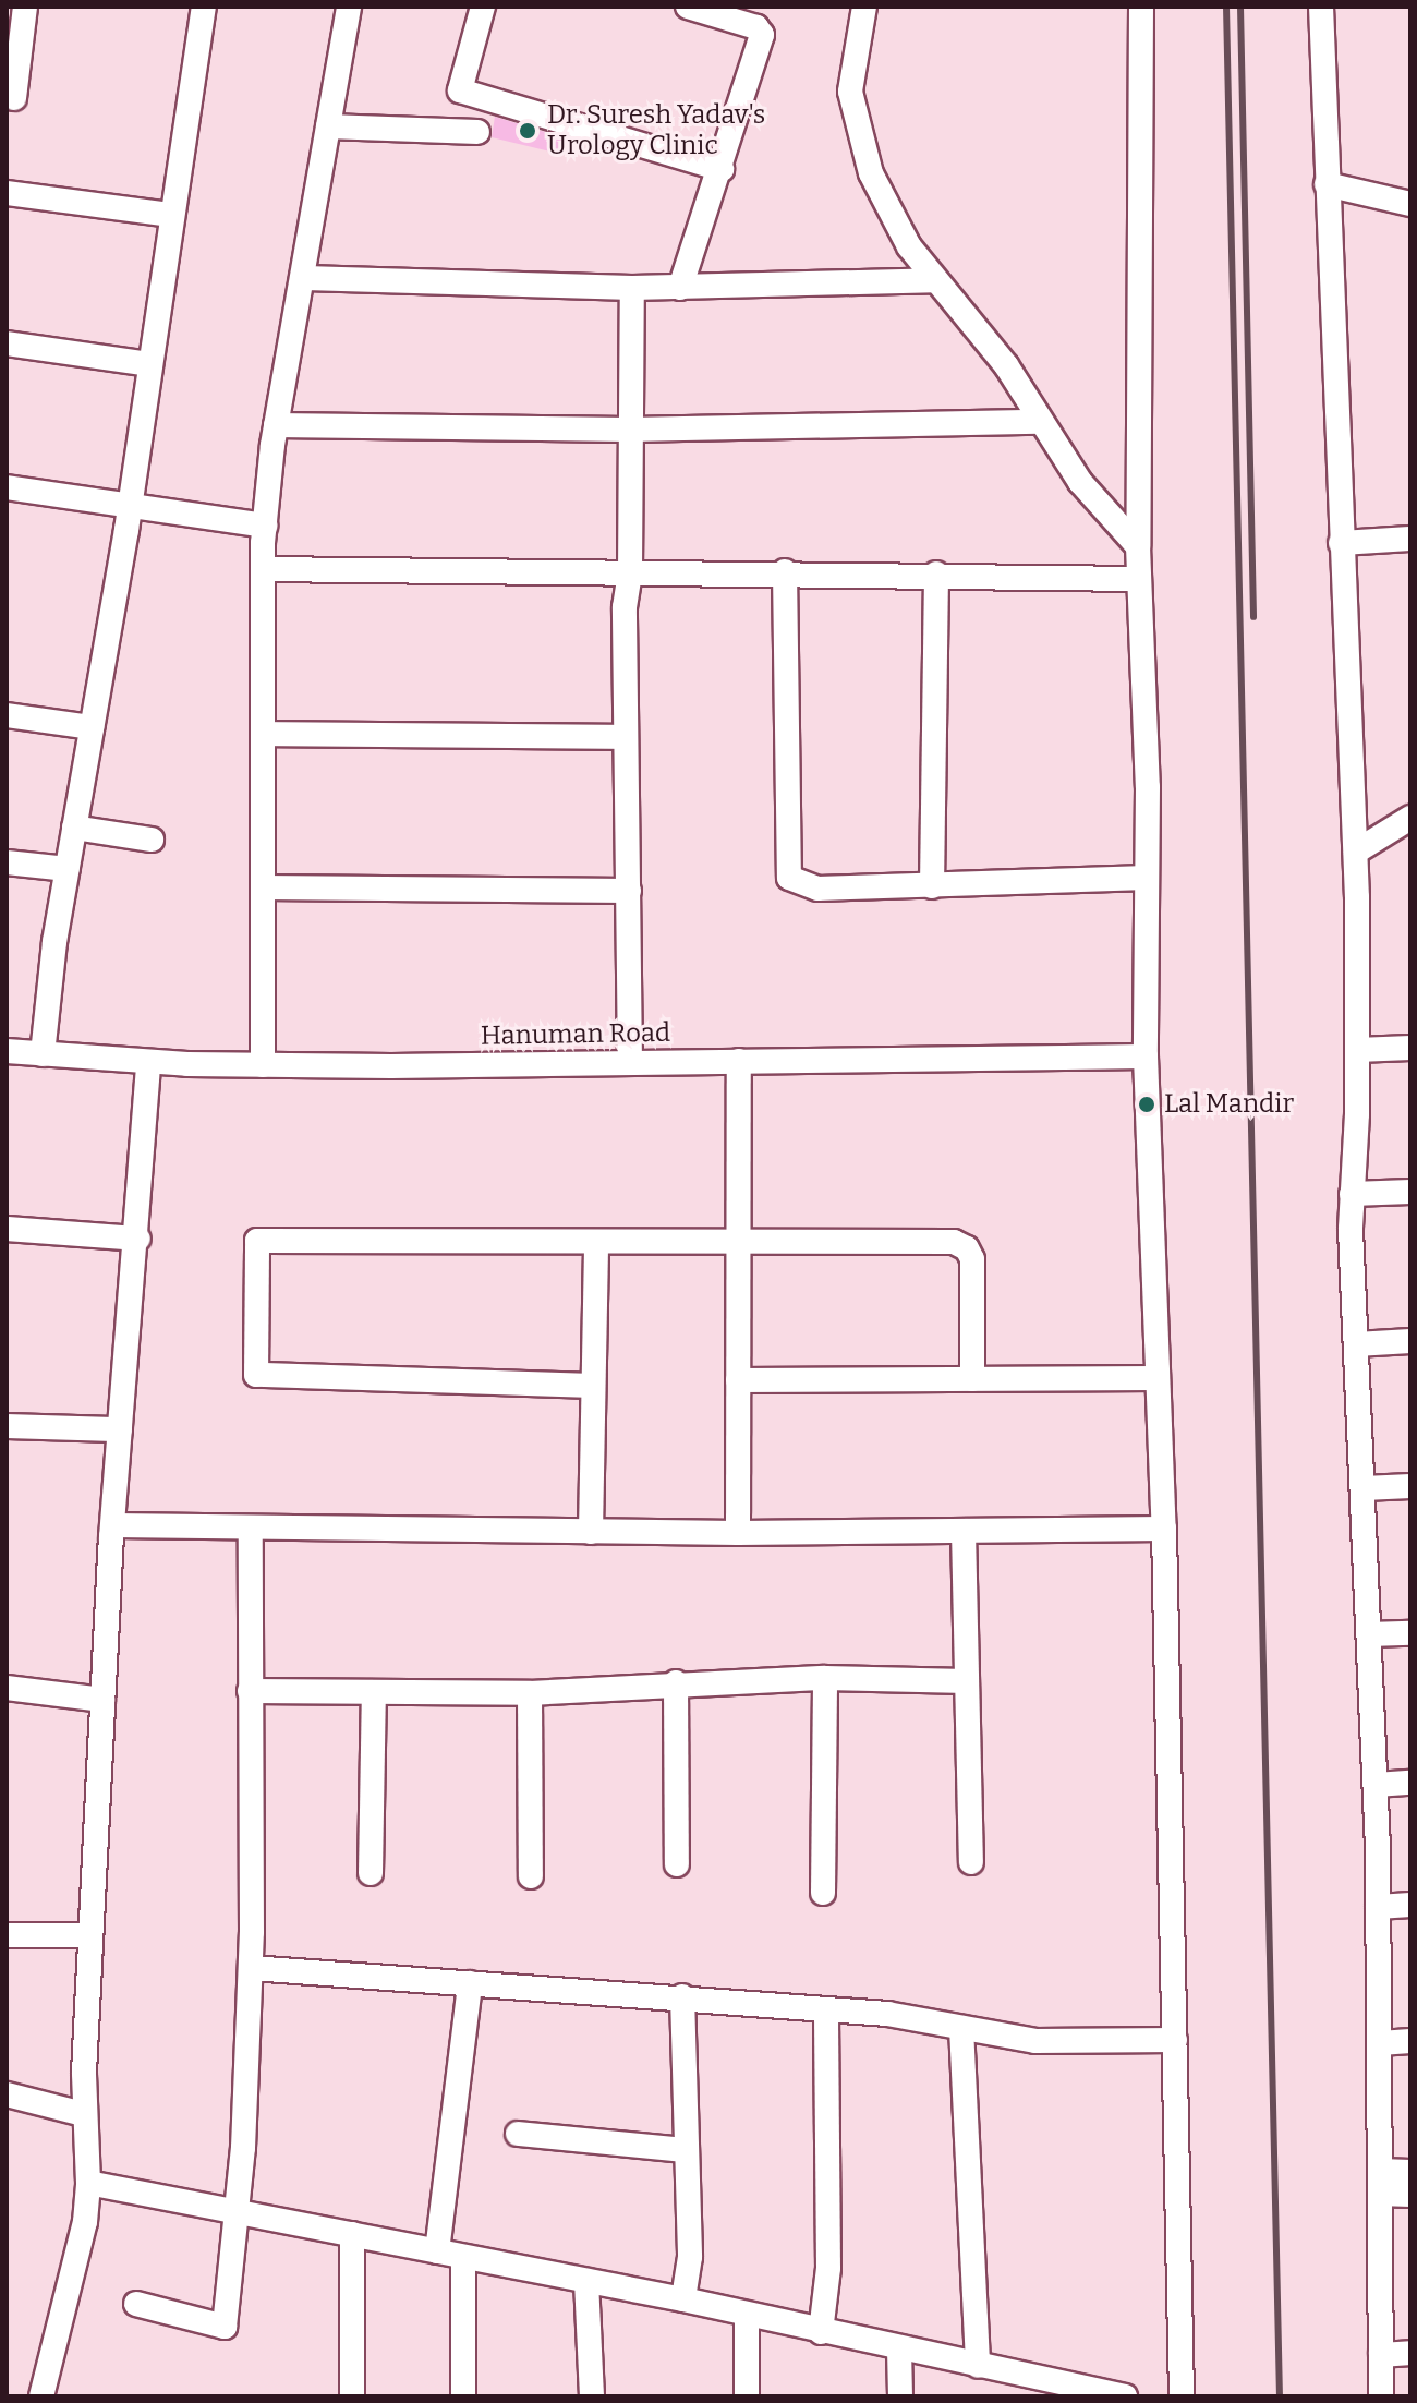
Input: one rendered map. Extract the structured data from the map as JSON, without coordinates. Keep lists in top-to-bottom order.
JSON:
{
  "streets": {
    "street": ["Hanuman Road"]
  },
  "places": ["Dr. Suresh Yadav's Urology Clinic", "Lal Mandir"]
}
